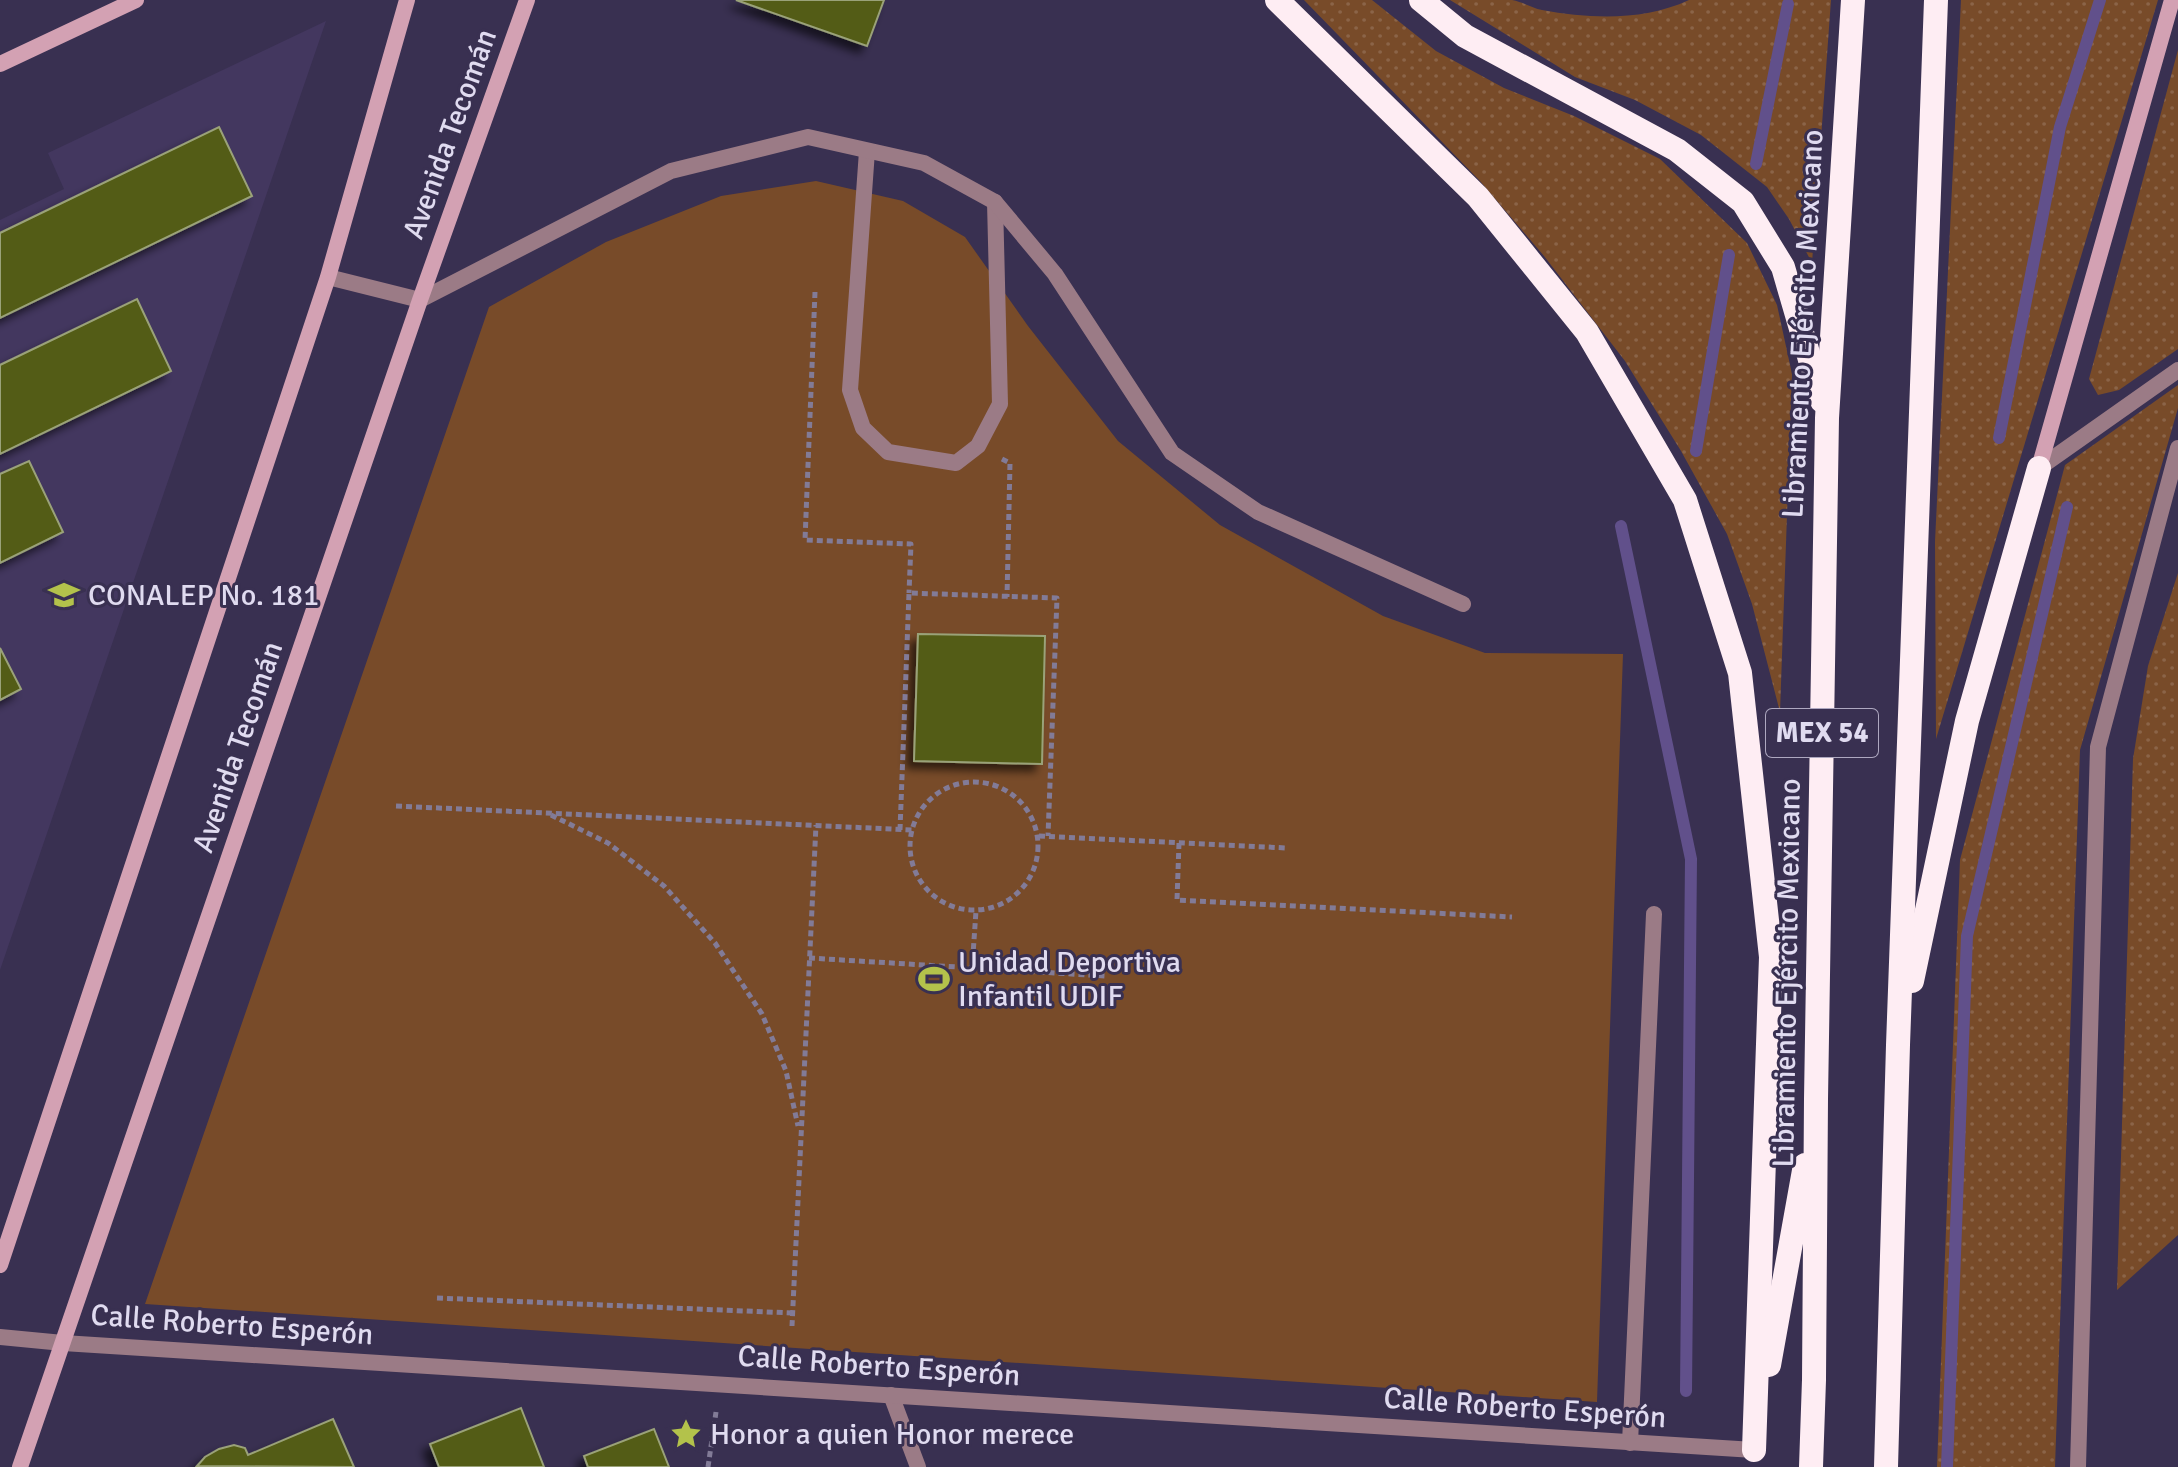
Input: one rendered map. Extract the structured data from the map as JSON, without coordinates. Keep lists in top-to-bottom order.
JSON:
{
  "streets": {
    "highway": ["Libramiento Ejército Mexicano", "MEX 54"],
    "street": ["Avenida Tecomán", "Calle Roberto Esperón"]
  },
  "crossings": [
    ["Avenida Tecomán", "Calle Roberto Esperón"]
  ],
  "places": {
    "school or university": ["CONALEP No. 181"],
    "sports": ["Unidad Deportiva Infantil UDIF"],
    "place": ["Honor a quien Honor merece"]
  }
}
